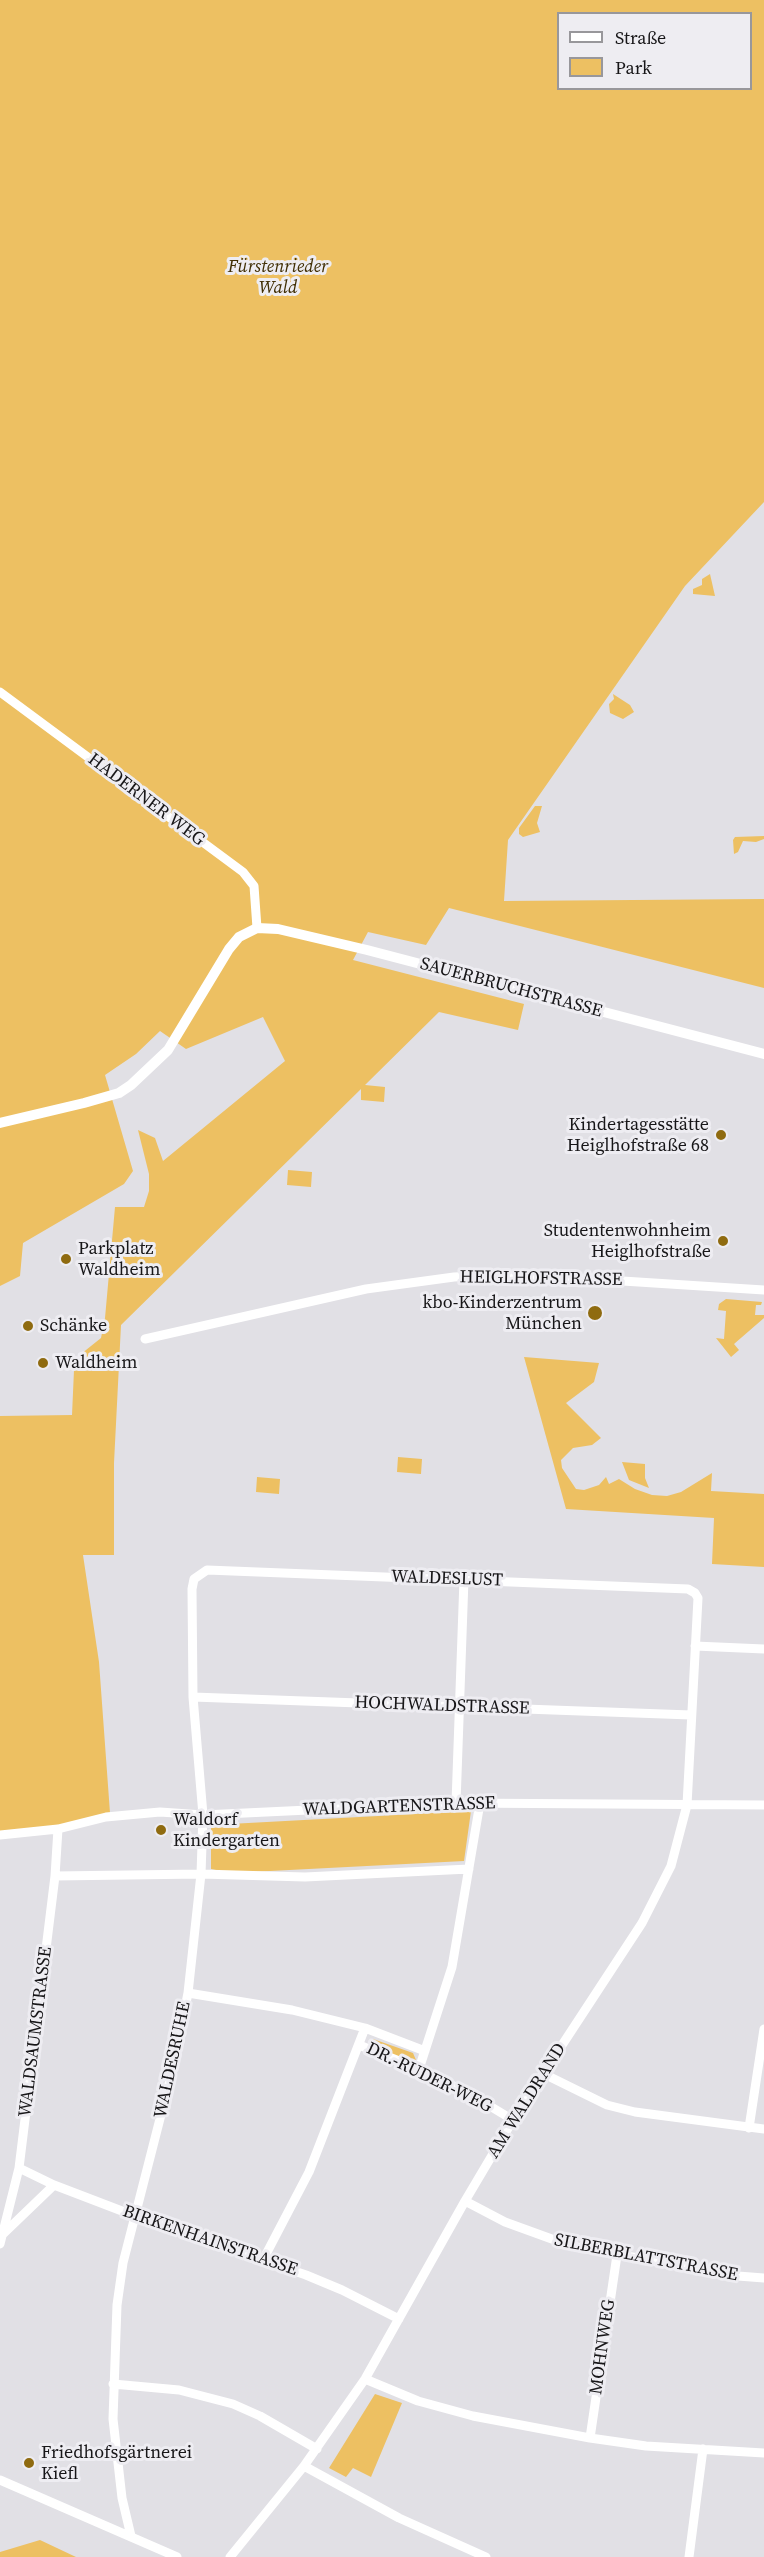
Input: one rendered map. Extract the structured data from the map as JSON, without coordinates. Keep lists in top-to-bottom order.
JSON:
{
  "streets": {
    "street": [
      "HADERNER WEG",
      "SAUERBRUCHSTRASSE",
      "HEIGLHOFSTRASSE",
      "WALDESLUST",
      "HOCHWALDSTRASSE",
      "WALDGARTENSTRASSE",
      "WALDSAUMSTRASSE",
      "WALDESRUHE",
      "DR.-RUDER-WEG",
      "AM WALDRAND",
      "BIRKENHAINSTRASSE",
      "SILBERBLATTSTRASSE",
      "MOHNWEG"
    ]
  },
  "crossings": [
    ["HADERNER WEG", "SAUERBRUCHSTRASSE"],
    ["WALDESLUST", "WALDESRUHE"],
    ["WALDESLUST", "AM WALDRAND"],
    ["HOCHWALDSTRASSE", "WALDESRUHE"],
    ["HOCHWALDSTRASSE", "AM WALDRAND"],
    ["WALDGARTENSTRASSE", "WALDSAUMSTRASSE"],
    ["WALDGARTENSTRASSE", "WALDESRUHE"],
    ["WALDGARTENSTRASSE", "AM WALDRAND"],
    ["WALDSAUMSTRASSE", "BIRKENHAINSTRASSE"],
    ["WALDESRUHE", "DR.-RUDER-WEG"],
    ["WALDESRUHE", "BIRKENHAINSTRASSE"],
    ["DR.-RUDER-WEG", "AM WALDRAND"],
    ["AM WALDRAND", "BIRKENHAINSTRASSE"],
    ["AM WALDRAND", "SILBERBLATTSTRASSE"],
    ["SILBERBLATTSTRASSE", "MOHNWEG"]
  ],
  "parks": ["Fürstenrieder Wald"],
  "places": [
    "Kindertagesstätte Heiglhofstraße 68",
    "Studentenwohnheim Heiglhofstraße",
    "Parkplatz Waldheim",
    "kbo-Kinderzentrum München",
    "Schänke",
    "Waldheim",
    "Waldorf Kindergarten",
    "Friedhofsgärtnerei Kiefl"
  ],
  "legend": ["Straße", "Park"]
}
